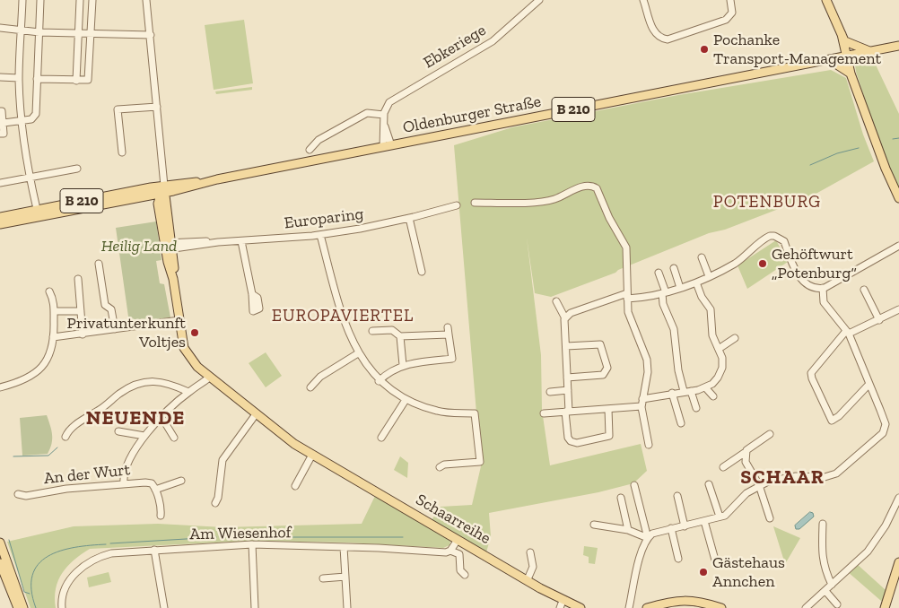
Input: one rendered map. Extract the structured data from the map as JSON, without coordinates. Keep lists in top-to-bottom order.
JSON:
{
  "streets": {
    "main road": ["B 210", "Oldenburger Straße", "Schaarreihe"],
    "street": [
      "Ebkeriege",
      "Europaring",
      "An der Wurt",
      "Am Wiesenhof"
    ]
  },
  "crossings": [
    ["B 210", "Oldenburger Straße"],
    ["B 210", "Schaarreihe"],
    ["Oldenburger Straße", "Schaarreihe"],
    ["Europaring", "Schaarreihe"]
  ],
  "districts": [
    "POTENBURG",
    "EUROPAVIERTEL",
    "NEUENDE",
    "SCHAAR"
  ],
  "parks": ["Heilig Land"],
  "places": [
    "Pochanke Transport-Management",
    "Gehöftwurt „Potenburg“",
    "Privatunterkunft Voltjes",
    "Gästehaus Annchen"
  ]
}
